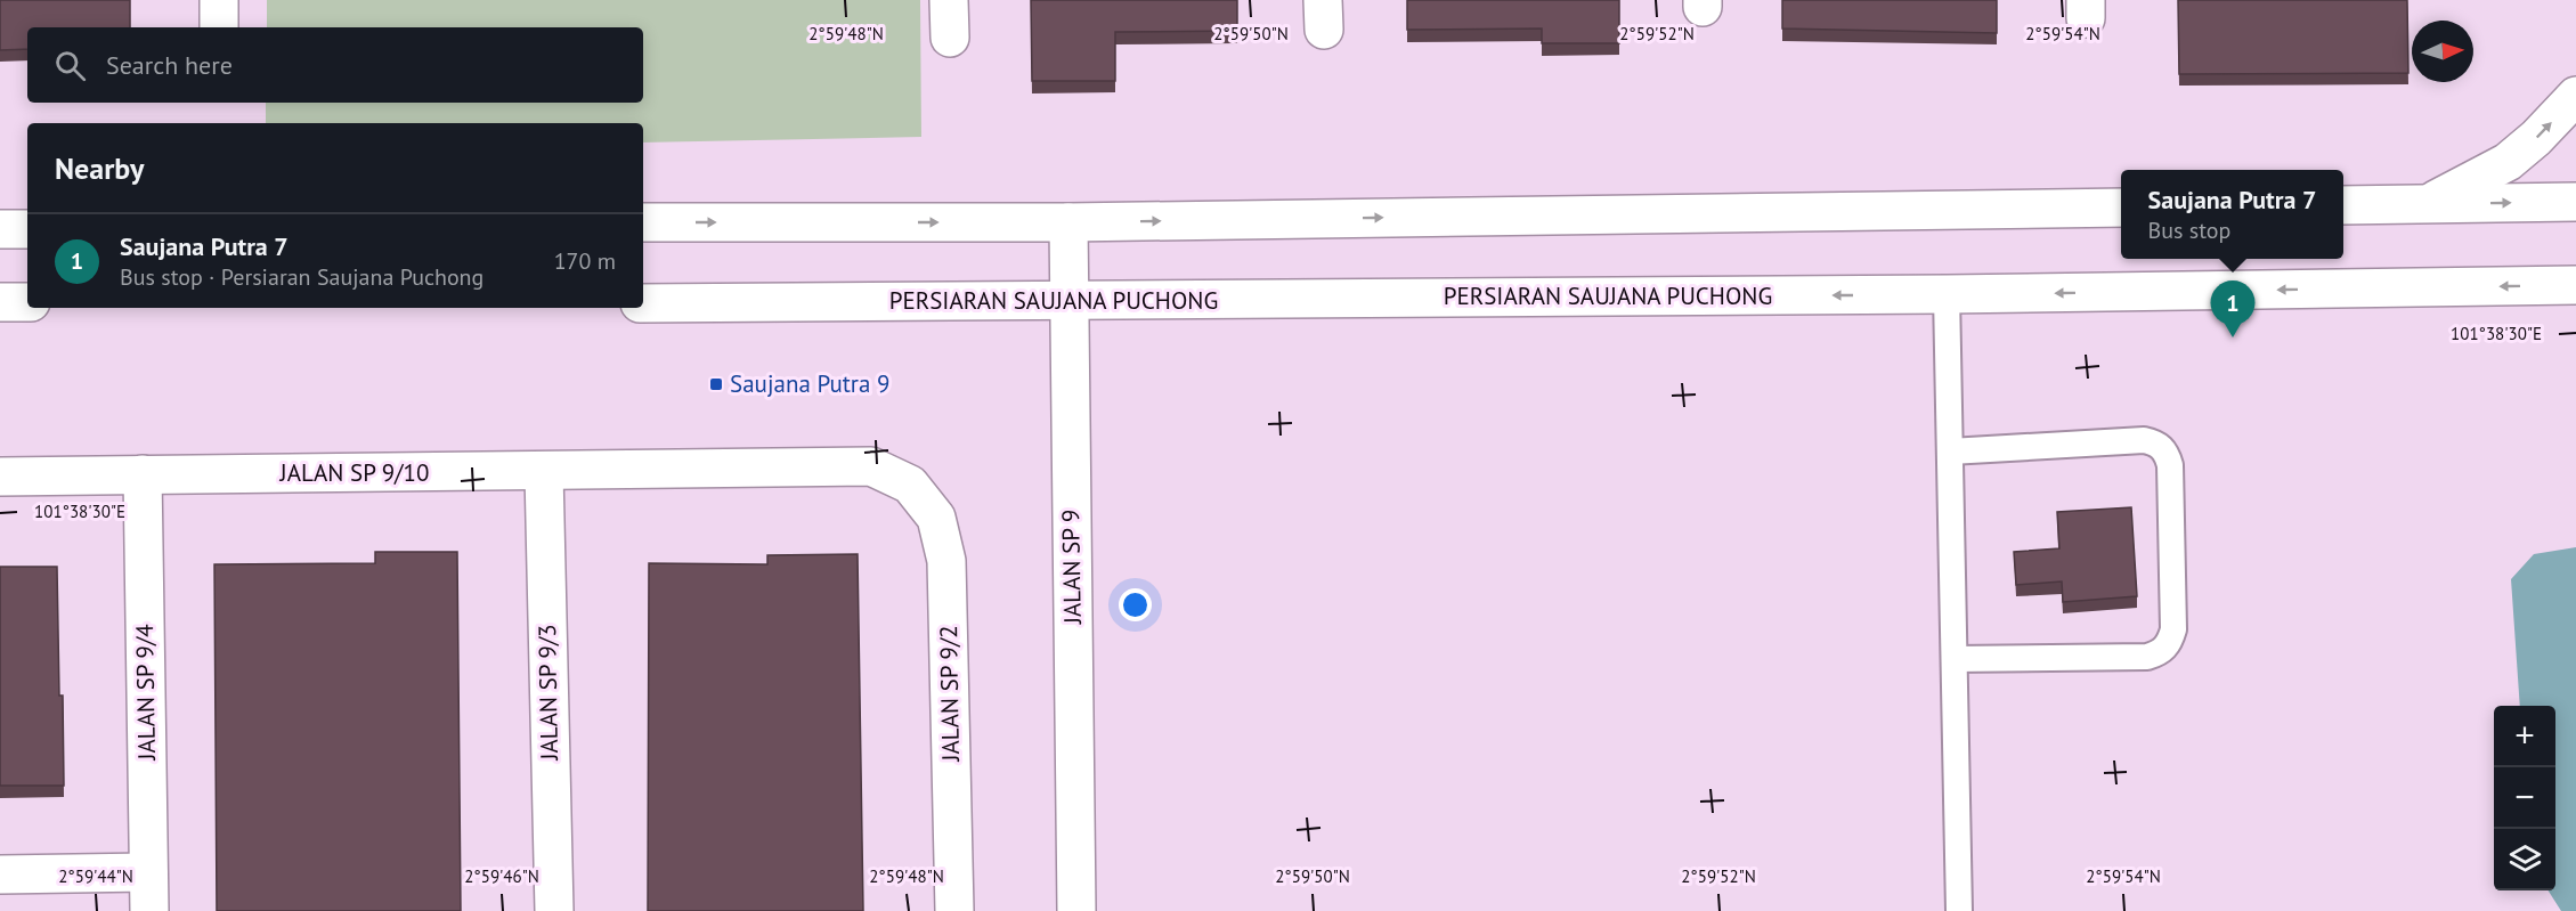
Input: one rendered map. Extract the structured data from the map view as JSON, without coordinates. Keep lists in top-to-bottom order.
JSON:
{
  "streets": {
    "street": [
      "PERSIARAN SAUJANA PUCHONG",
      "JALAN SP 9/10",
      "JALAN SP 9",
      "JALAN SP 9/4",
      "JALAN SP 9/3",
      "JALAN SP 9/2"
    ]
  },
  "crossings": [
    ["PERSIARAN SAUJANA PUCHONG", "JALAN SP 9"],
    ["JALAN SP 9/10", "JALAN SP 9/4"],
    ["JALAN SP 9/10", "JALAN SP 9/3"],
    ["JALAN SP 9/10", "JALAN SP 9/2"]
  ],
  "places": {
    "transit": ["Saujana Putra 9"]
  },
  "north": "right",
  "page": {
    "search": "Search here",
    "heading": "Nearby",
    "popup": ["Saujana Putra 7", "Bus stop"],
    "list": [
      {
        "mark": "1",
        "name": "Saujana Putra 7",
        "note": "Bus stop · Persiaran Saujana Puchong",
        "value": "170 m"
      }
    ],
    "pins": "1",
    "map_buttons": ["+", "−"]
  },
  "coordinates": [
    "2°59'48\"N",
    "2°59'50\"N",
    "2°59'52\"N",
    "2°59'54\"N",
    "101°38'30\"E",
    "2°59'44\"N",
    "2°59'46\"N"
  ]
}
